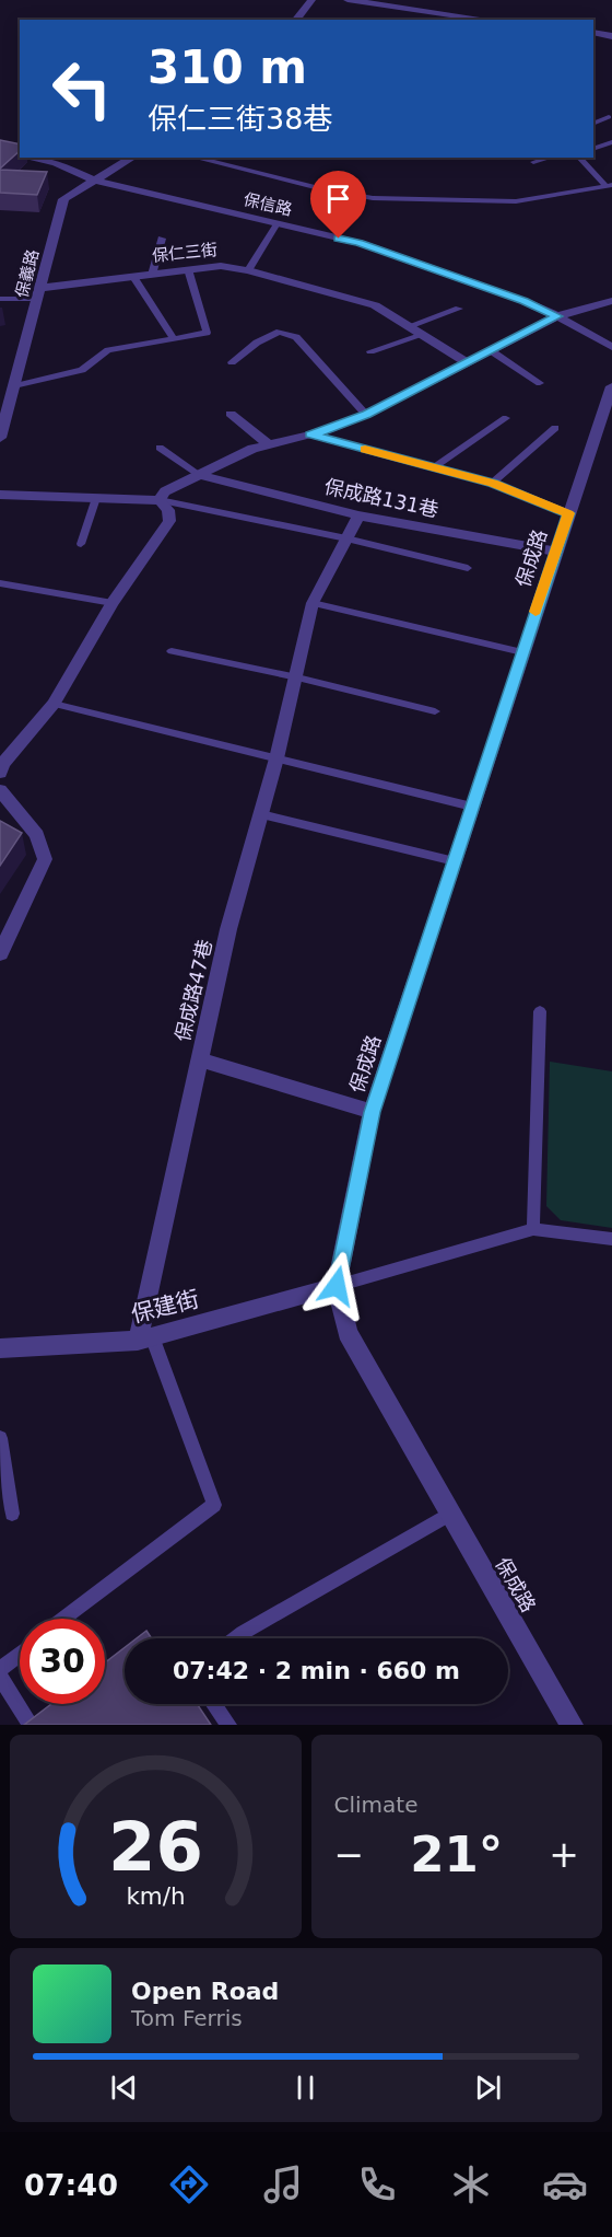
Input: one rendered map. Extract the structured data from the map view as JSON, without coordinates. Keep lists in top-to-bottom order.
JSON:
{
  "streets": {
    "street": [
      "保信路",
      "保仁三街",
      "保義路",
      "保成路131巷",
      "保成路",
      "保成路47巷",
      "保建街"
    ]
  },
  "crossings": [
    ["保信路", "保義路"],
    ["保仁三街", "保義路"],
    ["保成路131巷", "保成路"],
    ["保成路131巷", "保成路47巷"],
    ["保成路", "保成路47巷"],
    ["保成路", "保建街"]
  ],
  "page": {
    "turn": ["310 m", "保仁三街38巷"],
    "limit": "30",
    "trip": "07:42 · 2 min · 660 m",
    "tile": "Climate",
    "heat": ["−", "21°", "+"],
    "song": ["Open Road", "Tom Ferris"],
    "tabs": "07:40",
    "gauge": ["26", "km/h"]
  }
}
